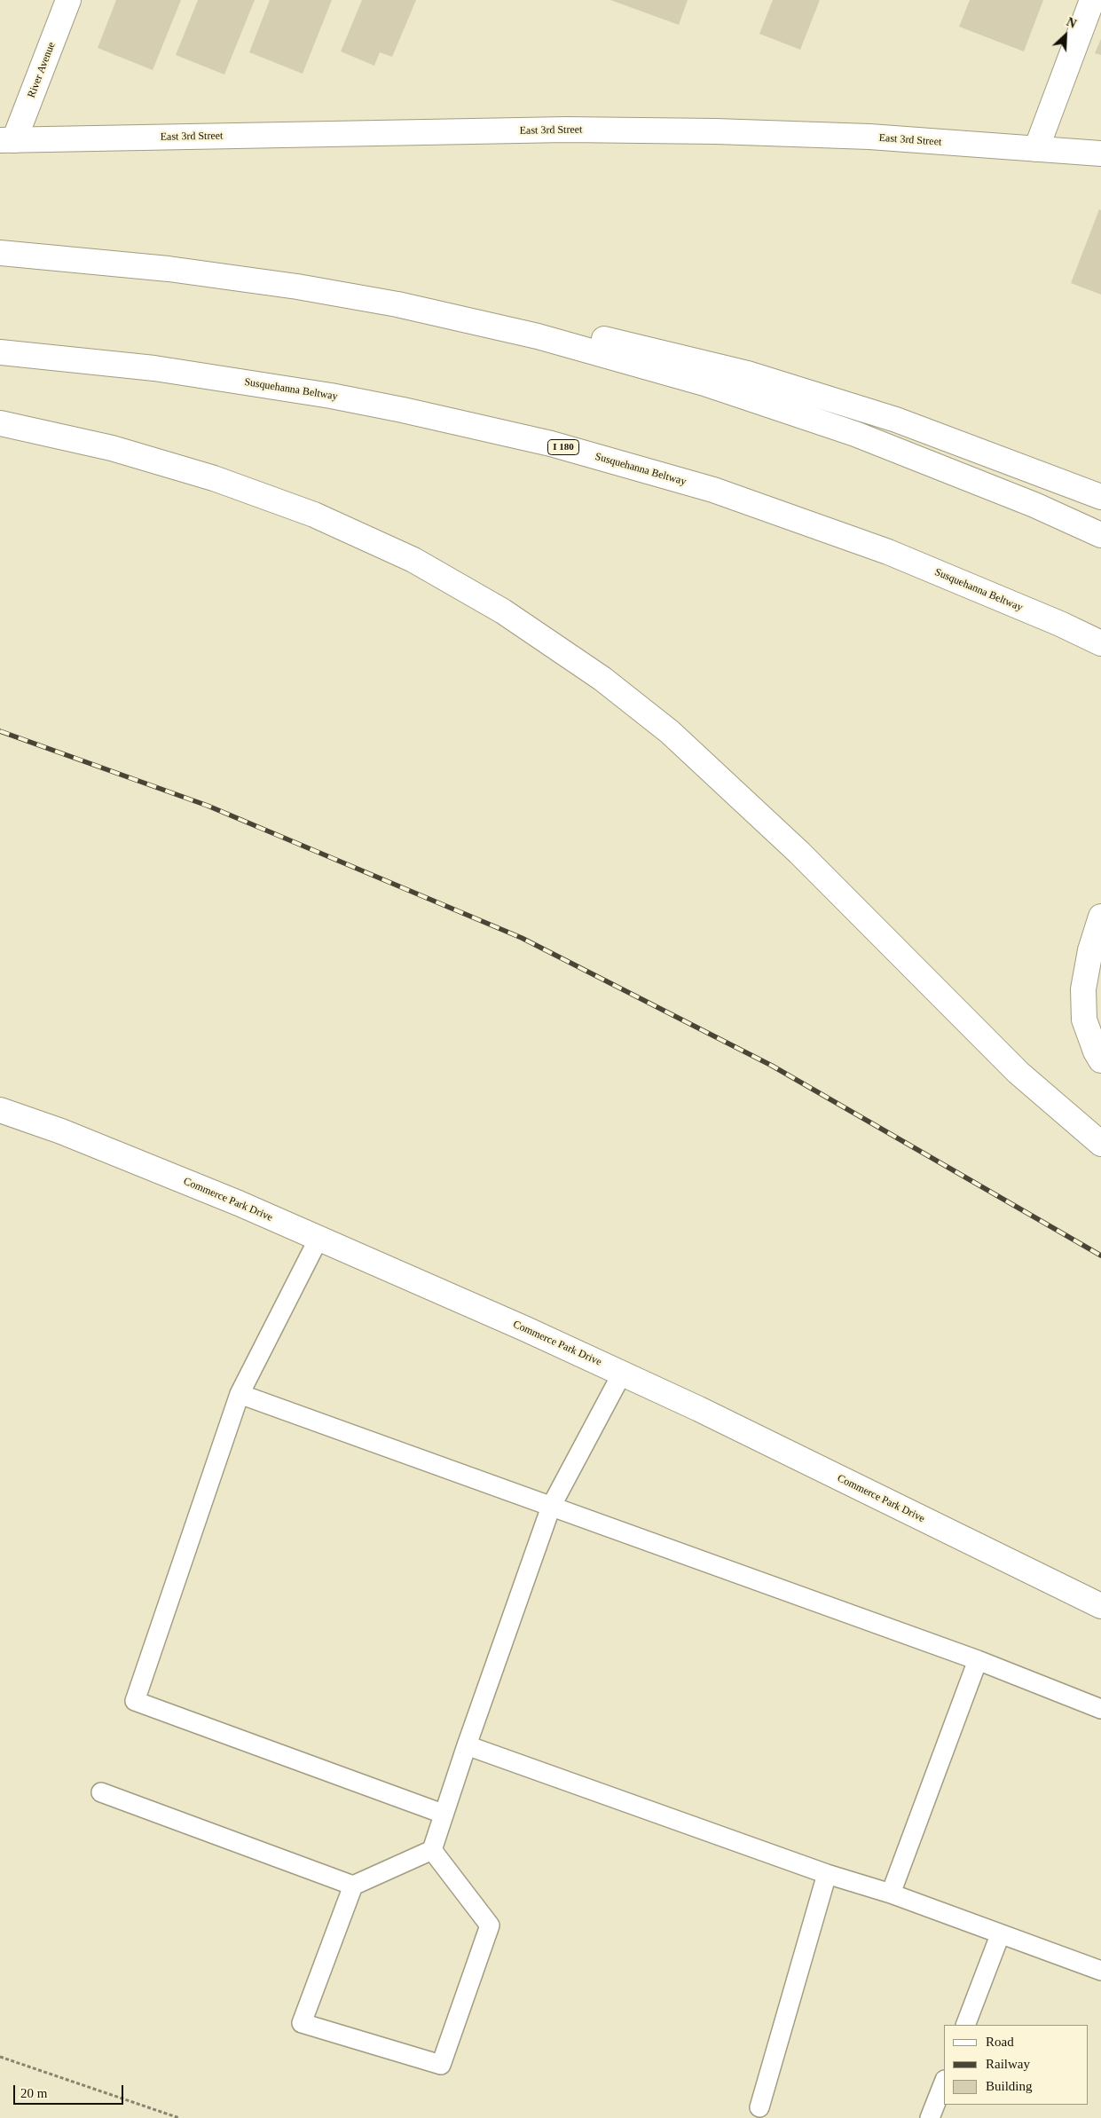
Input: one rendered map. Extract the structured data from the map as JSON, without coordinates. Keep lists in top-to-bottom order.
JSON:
{
  "streets": {
    "main road": [
      "River Avenue",
      "East 3rd Street",
      "Susquehanna Beltway",
      "I 180",
      "Commerce Park Drive"
    ]
  },
  "crossings": [
    ["River Avenue", "East 3rd Street"]
  ],
  "legend": ["Road", "Railway", "Building"],
  "scale_bar": "20 m",
  "north": "top right"
}
